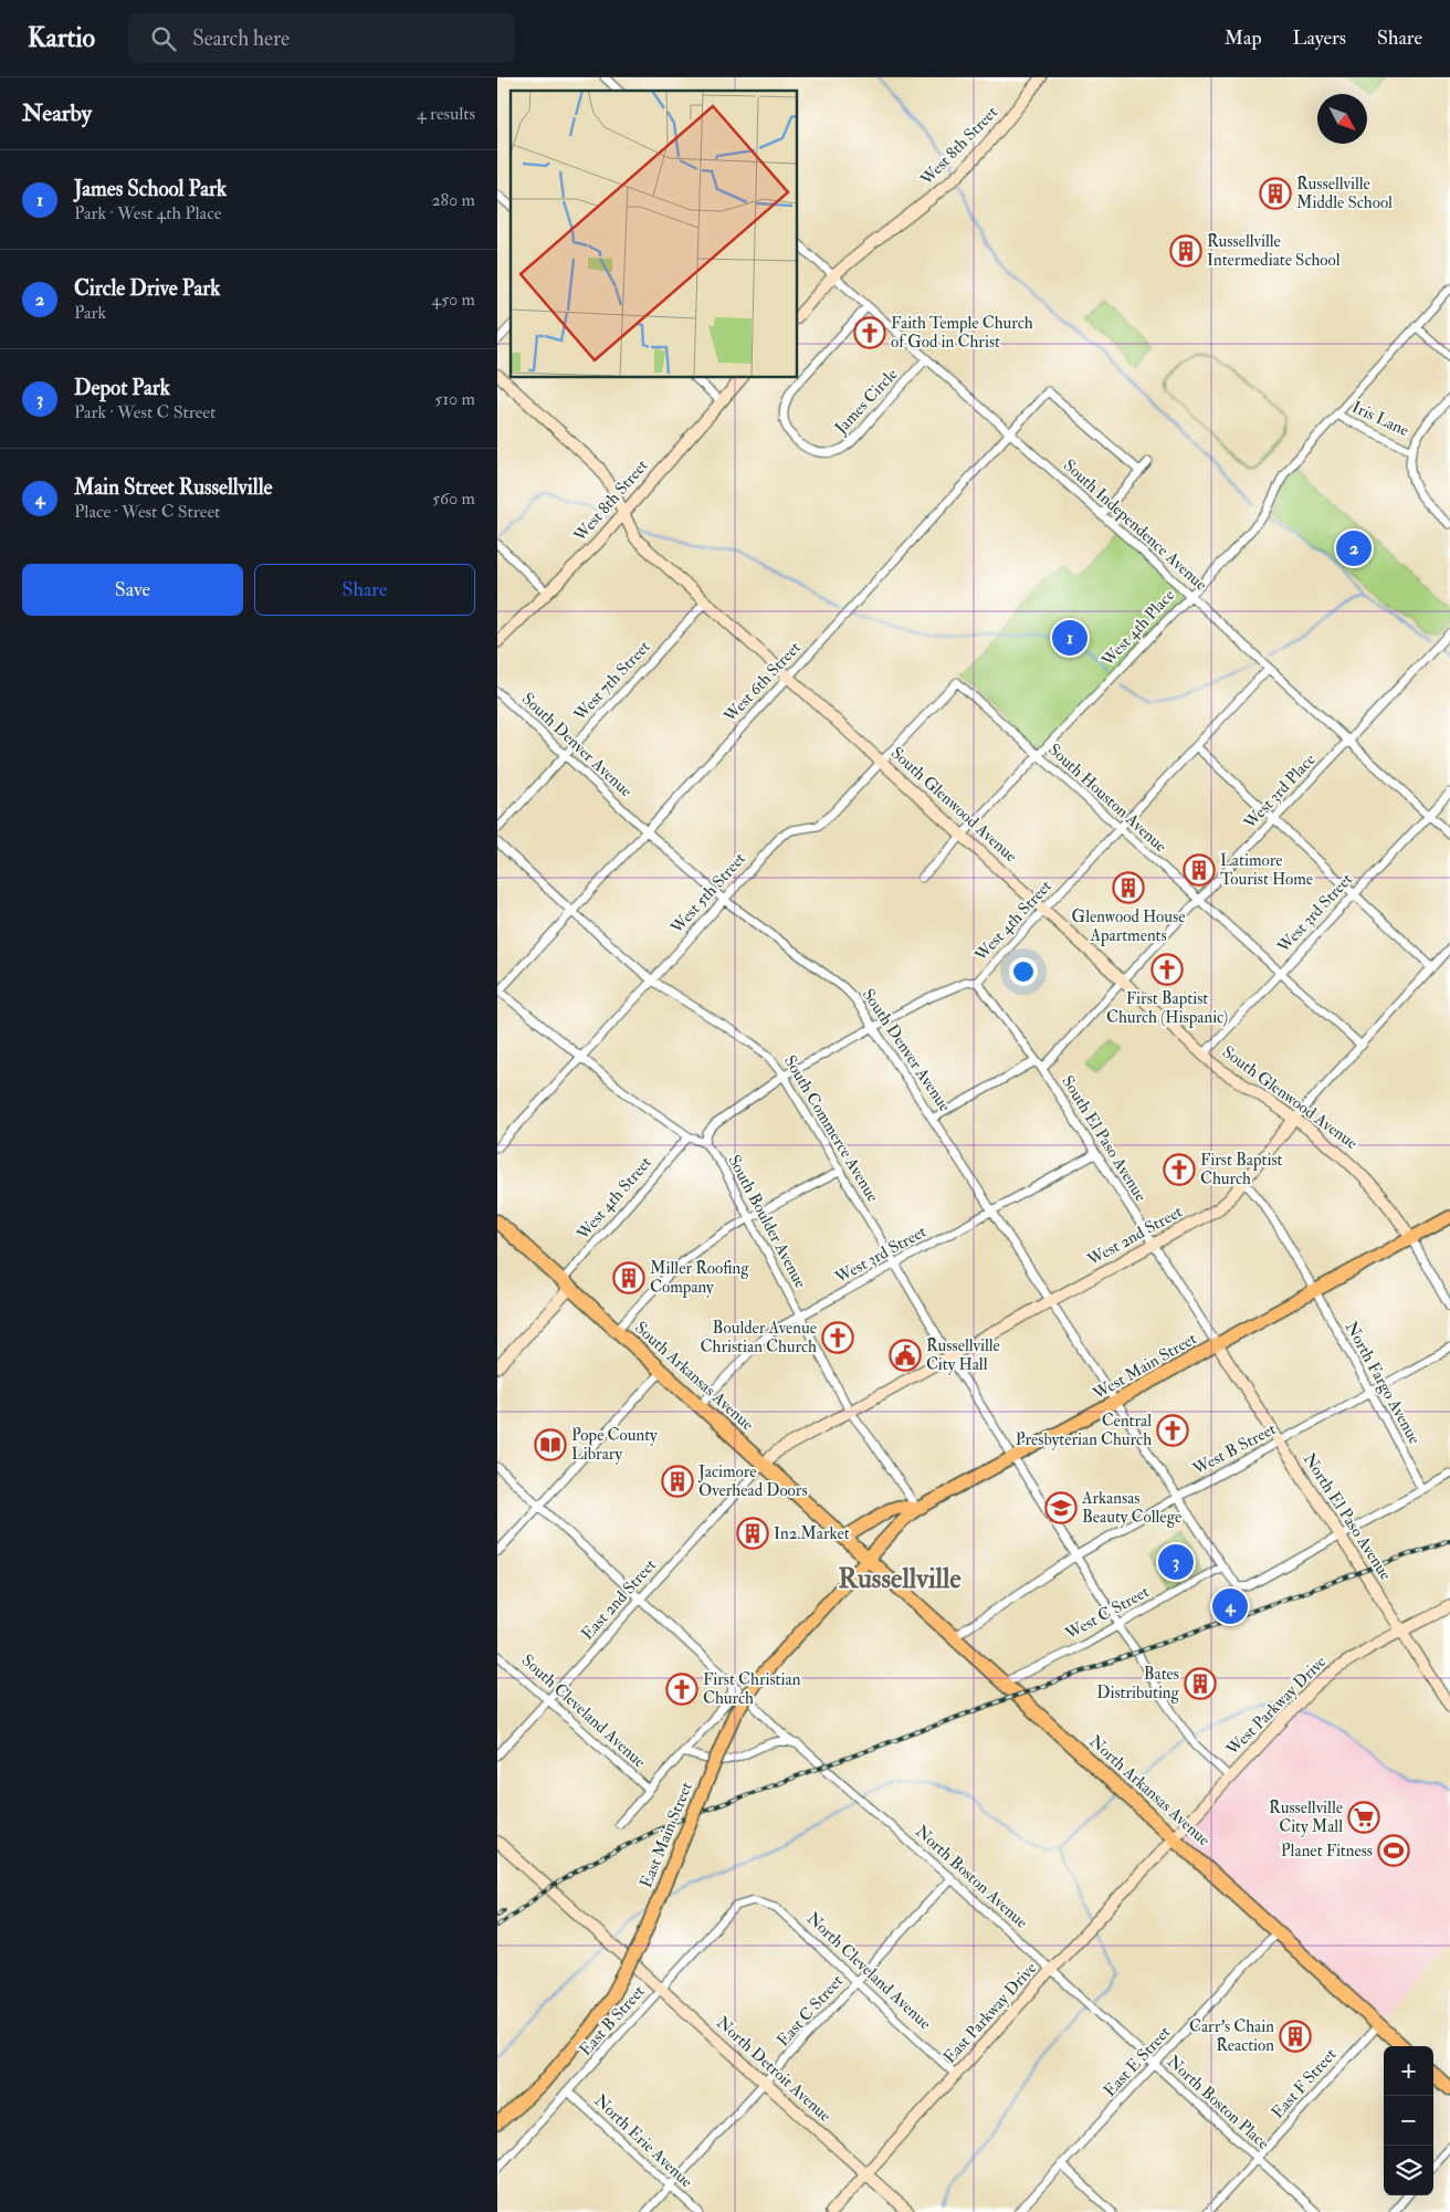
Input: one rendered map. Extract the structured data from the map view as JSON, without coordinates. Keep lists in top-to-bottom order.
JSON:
{
  "streets": {
    "highway": ["South Arkansas Avenue", "North Arkansas Avenue"],
    "main road": ["West Main Street", "East Main Street"],
    "street": [
      "West 8th Street",
      "James Circle",
      "Iris Lane",
      "South Independence Avenue",
      "West 4th Place",
      "West 7th Street",
      "West 6th Street",
      "South Denver Avenue",
      "West 3rd Place",
      "South Houston Avenue",
      "South Glenwood Avenue",
      "West 5th Street",
      "West 3rd Street",
      "West 4th Street",
      "South Commerce Avenue",
      "South El Paso Avenue",
      "South Boulder Avenue",
      "West 2nd Street",
      "North Fargo Avenue",
      "West B Street",
      "North El Paso Avenue",
      "East 2nd Street",
      "West C Street",
      "West Parkway Drive",
      "South Cleveland Avenue",
      "North Boston Avenue",
      "North Cleveland Avenue",
      "East C Street",
      "East Parkway Drive",
      "East B Street",
      "East E Street",
      "North Detroit Avenue",
      "East F Street",
      "North Boston Place",
      "North Erie Avenue"
    ]
  },
  "crossings": [
    ["West 8th Street", "South Independence Avenue"],
    ["West 8th Street", "South Glenwood Avenue"],
    ["James Circle", "South Independence Avenue"],
    ["Iris Lane", "West 4th Place"],
    ["South Independence Avenue", "West 4th Place"],
    ["South Independence Avenue", "West 6th Street"],
    ["South Independence Avenue", "West 3rd Place"],
    ["South Independence Avenue", "West 3rd Street"],
    ["South Independence Avenue", "West 4th Street"],
    ["West 4th Place", "South Houston Avenue"],
    ["West 4th Place", "South Glenwood Avenue"],
    ["West 7th Street", "South Denver Avenue"],
    ["West 7th Street", "South Glenwood Avenue"],
    ["West 6th Street", "South Denver Avenue"],
    ["West 6th Street", "South Glenwood Avenue"],
    ["West 6th Street", "South Commerce Avenue"],
    ["South Denver Avenue", "West 5th Street"],
    ["South Denver Avenue", "West 3rd Street"],
    ["South Denver Avenue", "West 4th Street"],
    ["South Denver Avenue", "West 2nd Street"],
    ["South Denver Avenue", "West Main Street"],
    ["South Denver Avenue", "West B Street"],
    ["South Denver Avenue", "West C Street"],
    ["West 3rd Place", "South Houston Avenue"],
    ["West 3rd Place", "South Glenwood Avenue"],
    ["West 3rd Place", "South El Paso Avenue"],
    ["South Houston Avenue", "West 5th Street"],
    ["South Houston Avenue", "West 3rd Street"],
    ["South Houston Avenue", "West 4th Street"],
    ["South Houston Avenue", "West 2nd Street"],
    ["South Glenwood Avenue", "West 5th Street"],
    ["South Glenwood Avenue", "West 3rd Street"],
    ["South Glenwood Avenue", "West 4th Street"],
    ["South Glenwood Avenue", "West 2nd Street"],
    ["South Glenwood Avenue", "West Main Street"],
    ["West 5th Street", "South Commerce Avenue"],
    ["West 3rd Street", "South Commerce Avenue"],
    ["West 3rd Street", "South El Paso Avenue"],
    ["West 3rd Street", "South Boulder Avenue"],
    ["West 3rd Street", "South Arkansas Avenue"],
    ["West 4th Street", "South Commerce Avenue"],
    ["West 4th Street", "South El Paso Avenue"],
    ["West 4th Street", "South Boulder Avenue"],
    ["West 4th Street", "South Arkansas Avenue"],
    ["South Commerce Avenue", "West 2nd Street"],
    ["South Commerce Avenue", "West Main Street"],
    ["South Commerce Avenue", "West B Street"],
    ["South Commerce Avenue", "West C Street"],
    ["South Commerce Avenue", "West Parkway Drive"],
    ["South El Paso Avenue", "West 2nd Street"],
    ["South El Paso Avenue", "West Main Street"],
    ["South El Paso Avenue", "North El Paso Avenue"],
    ["South Boulder Avenue", "West 2nd Street"],
    ["South Boulder Avenue", "West Main Street"],
    ["West 2nd Street", "South Arkansas Avenue"],
    ["West 2nd Street", "North Fargo Avenue"],
    ["West 2nd Street", "East 2nd Street"],
    ["West Main Street", "South Arkansas Avenue"],
    ["West Main Street", "North Fargo Avenue"],
    ["West Main Street", "North El Paso Avenue"],
    ["West Main Street", "North Arkansas Avenue"],
    ["West Main Street", "East Main Street"],
    ["South Arkansas Avenue", "East 2nd Street"],
    ["South Arkansas Avenue", "North Arkansas Avenue"],
    ["South Arkansas Avenue", "East Main Street"],
    ["North Fargo Avenue", "West B Street"],
    ["West B Street", "North El Paso Avenue"],
    ["West B Street", "North Arkansas Avenue"],
    ["North El Paso Avenue", "West Parkway Drive"],
    ["East 2nd Street", "South Cleveland Avenue"],
    ["West C Street", "North Arkansas Avenue"],
    ["West Parkway Drive", "North Arkansas Avenue"],
    ["West Parkway Drive", "East Parkway Drive"],
    ["North Arkansas Avenue", "East Main Street"],
    ["North Arkansas Avenue", "East Parkway Drive"],
    ["North Arkansas Avenue", "East E Street"],
    ["North Arkansas Avenue", "East F Street"],
    ["North Boston Avenue", "East C Street"],
    ["North Boston Avenue", "East Parkway Drive"],
    ["North Boston Avenue", "North Boston Place"],
    ["North Cleveland Avenue", "East C Street"],
    ["North Cleveland Avenue", "East Parkway Drive"],
    ["North Cleveland Avenue", "East B Street"],
    ["East C Street", "North Detroit Avenue"],
    ["East C Street", "North Erie Avenue"],
    ["East Parkway Drive", "North Detroit Avenue"],
    ["East Parkway Drive", "North Boston Place"],
    ["East B Street", "North Detroit Avenue"],
    ["East B Street", "North Erie Avenue"],
    ["East E Street", "North Boston Place"],
    ["East F Street", "North Boston Place"]
  ],
  "districts": ["Russellville"],
  "places": {
    "building": [
      "Russellville Middle School",
      "Russellville Intermediate School",
      "Latimore Tourist Home",
      "Glenwood House Apartments",
      "Miller Roofing Company",
      "Jacimore Overhead Doors",
      "In2.Market",
      "Bates Distributing",
      "Carr's Chain Reaction"
    ],
    "church": [
      "Faith Temple Church of God in Christ",
      "First Baptist Church (Hispanic)",
      "First Baptist Church",
      "Boulder Avenue Christian Church",
      "Central Presbyterian Church",
      "First Christian Church"
    ],
    "public building": ["Russellville City Hall"],
    "library": ["Pope County Library"],
    "school or university": ["Arkansas Beauty College"],
    "supermarket": ["Russellville City Mall"],
    "sports": ["Planet Fitness"]
  },
  "north": "bottom right",
  "page": {
    "header": "Kartio",
    "search": "Search here",
    "nav": ["Map", "Layers", "Share"],
    "heading": ["Nearby", "4 results"],
    "list": [
      {
        "mark": "1",
        "name": "James School Park",
        "note": "Park · West 4th Place",
        "value": "280 m"
      },
      {
        "mark": "2",
        "name": "Circle Drive Park",
        "note": "Park",
        "value": "450 m"
      },
      {
        "mark": "3",
        "name": "Depot Park",
        "note": "Park · West C Street",
        "value": "510 m"
      },
      {
        "mark": "4",
        "name": "Main Street Russellville",
        "note": "Place · West C Street",
        "value": "560 m"
      }
    ],
    "pins": [
      "2",
      "1",
      "3",
      "4"
    ],
    "buttons": ["Save", "Share"],
    "map_buttons": ["+", "−"]
  }
}
